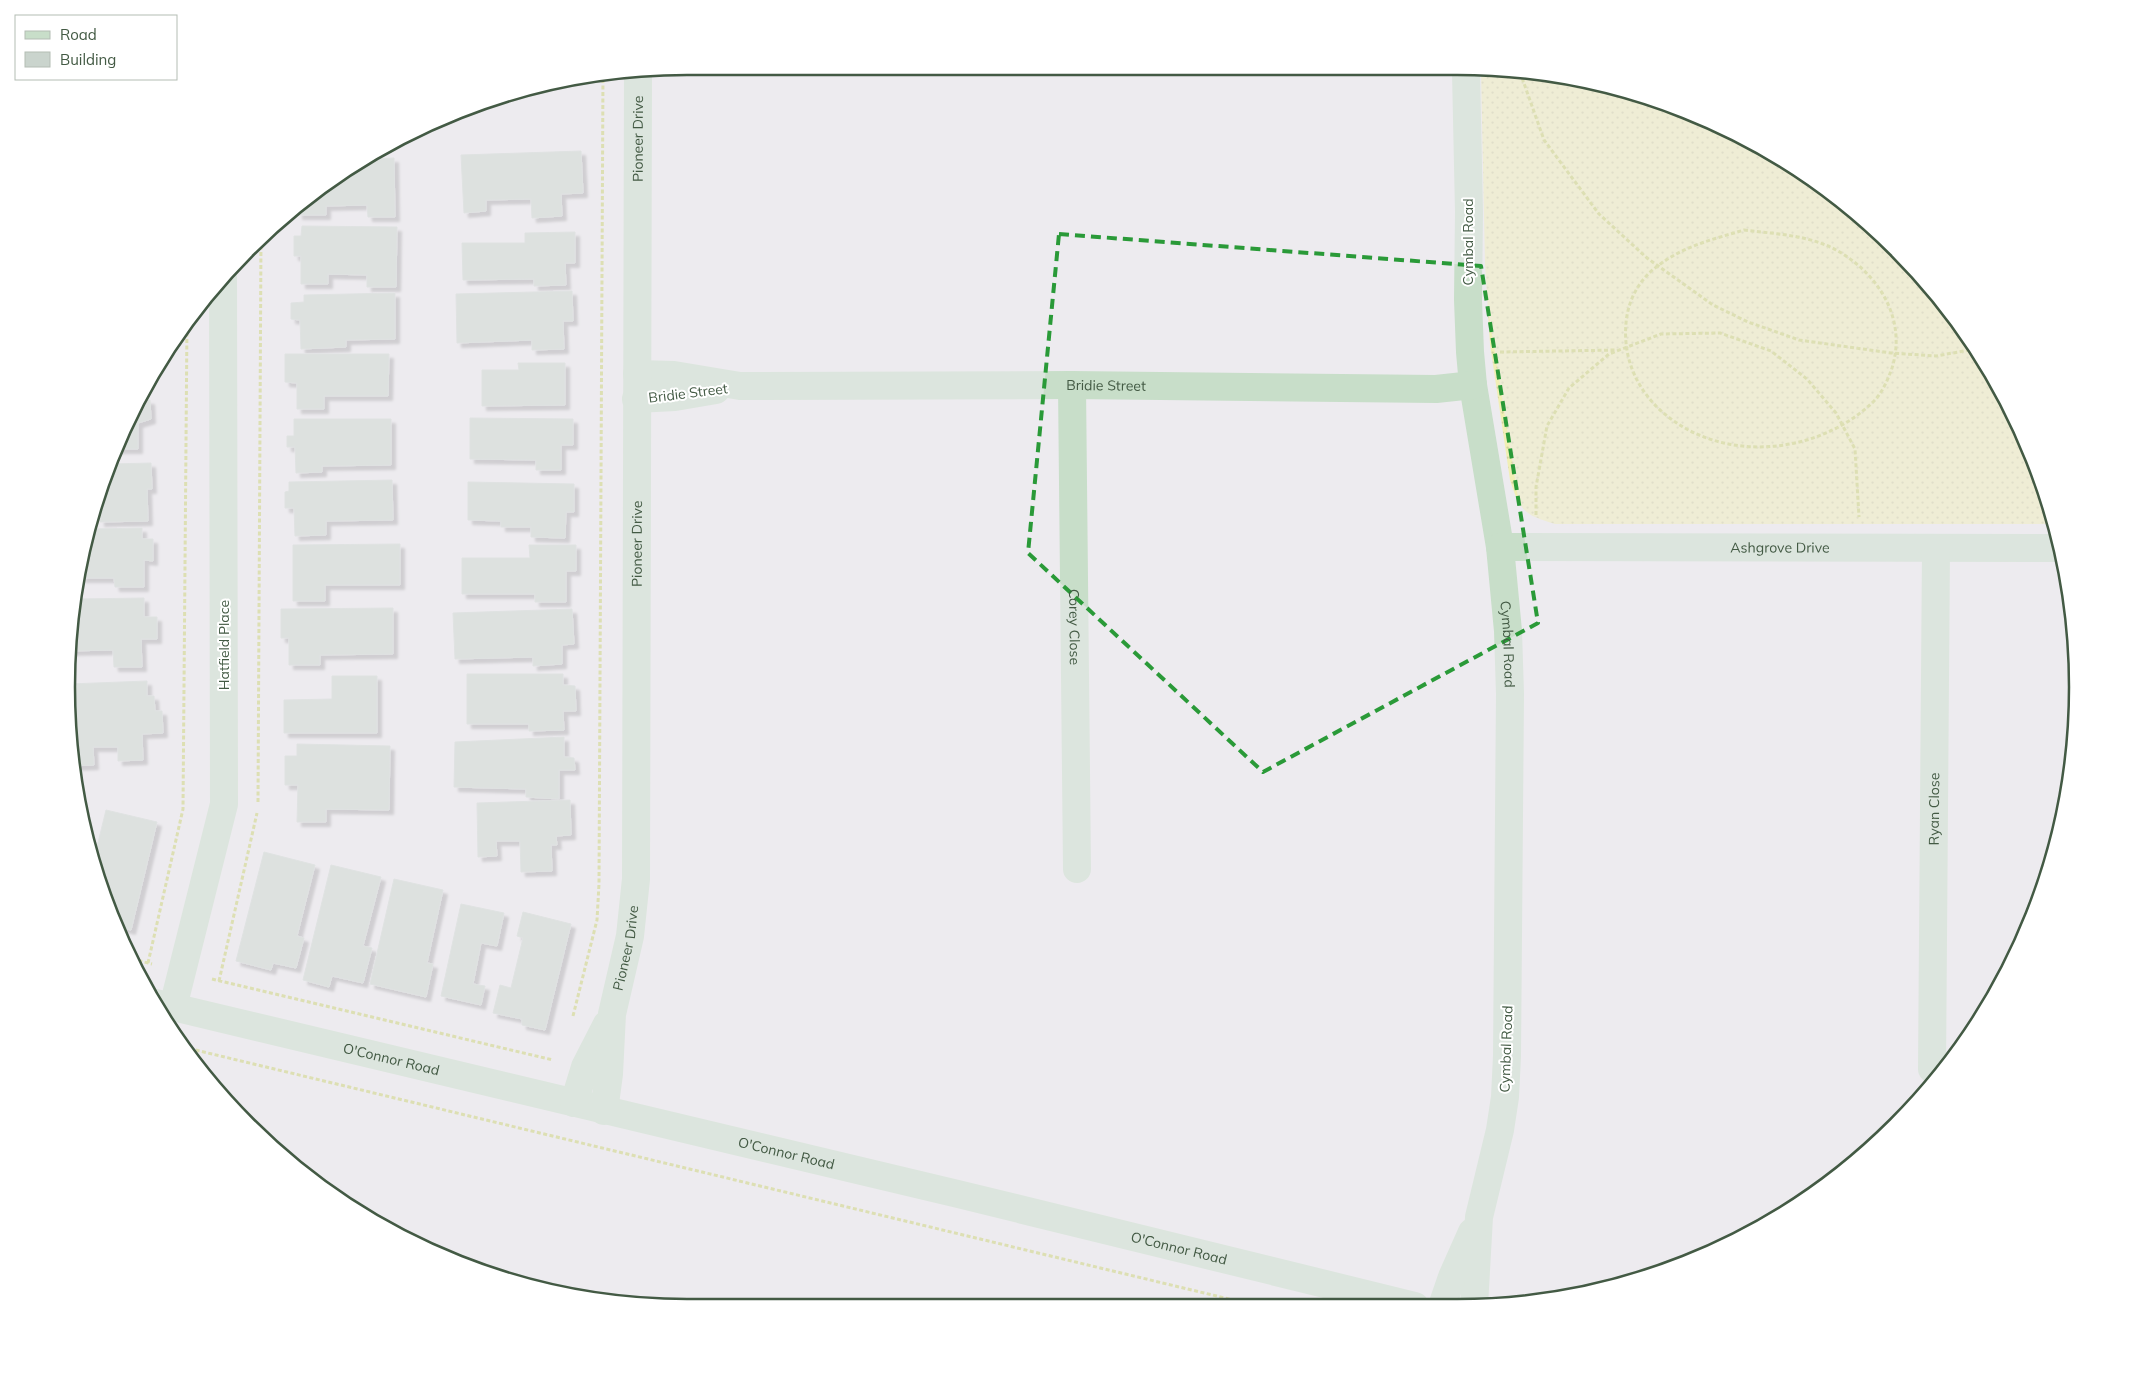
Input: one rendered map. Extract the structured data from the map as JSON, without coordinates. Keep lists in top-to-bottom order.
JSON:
{
  "streets": {
    "street": [
      "Pioneer Drive",
      "Cymbal Road",
      "Bridie Street",
      "Ashgrove Drive",
      "Corey Close",
      "Hatfield Place",
      "Ryan Close",
      "O'Connor Road"
    ]
  },
  "crossings": [
    ["Pioneer Drive", "Bridie Street"],
    ["Pioneer Drive", "O'Connor Road"],
    ["Cymbal Road", "Bridie Street"],
    ["Cymbal Road", "Ashgrove Drive"],
    ["Bridie Street", "Corey Close"],
    ["Ashgrove Drive", "Ryan Close"],
    ["Hatfield Place", "O'Connor Road"]
  ],
  "legend": ["Road", "Building"]
}
